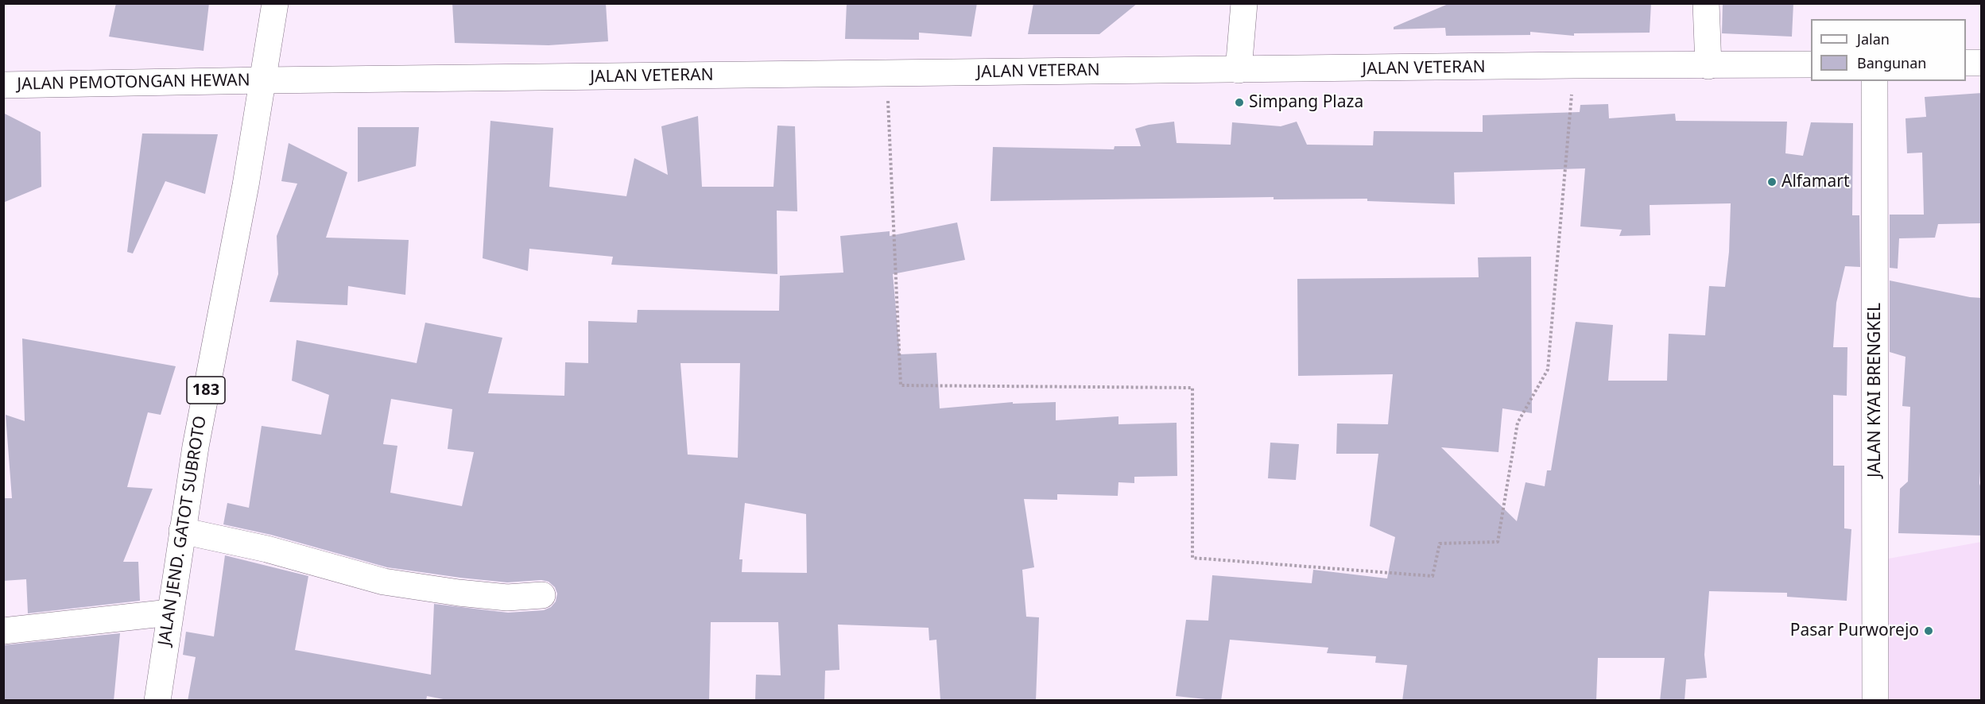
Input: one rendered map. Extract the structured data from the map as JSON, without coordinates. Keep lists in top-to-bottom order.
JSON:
{
  "streets": {
    "main road": [
      "JALAN VETERAN",
      "JALAN PEMOTONGAN HEWAN",
      "183",
      "JALAN KYAI BRENGKEL",
      "JALAN JEND. GATOT SUBROTO"
    ]
  },
  "crossings": [
    ["JALAN VETERAN", "JALAN PEMOTONGAN HEWAN"],
    ["JALAN VETERAN", "JALAN JEND. GATOT SUBROTO"],
    ["JALAN PEMOTONGAN HEWAN", "JALAN JEND. GATOT SUBROTO"]
  ],
  "places": ["Simpang Plaza", "Alfamart", "Pasar Purworejo"],
  "legend": ["Jalan", "Bangunan"]
}
